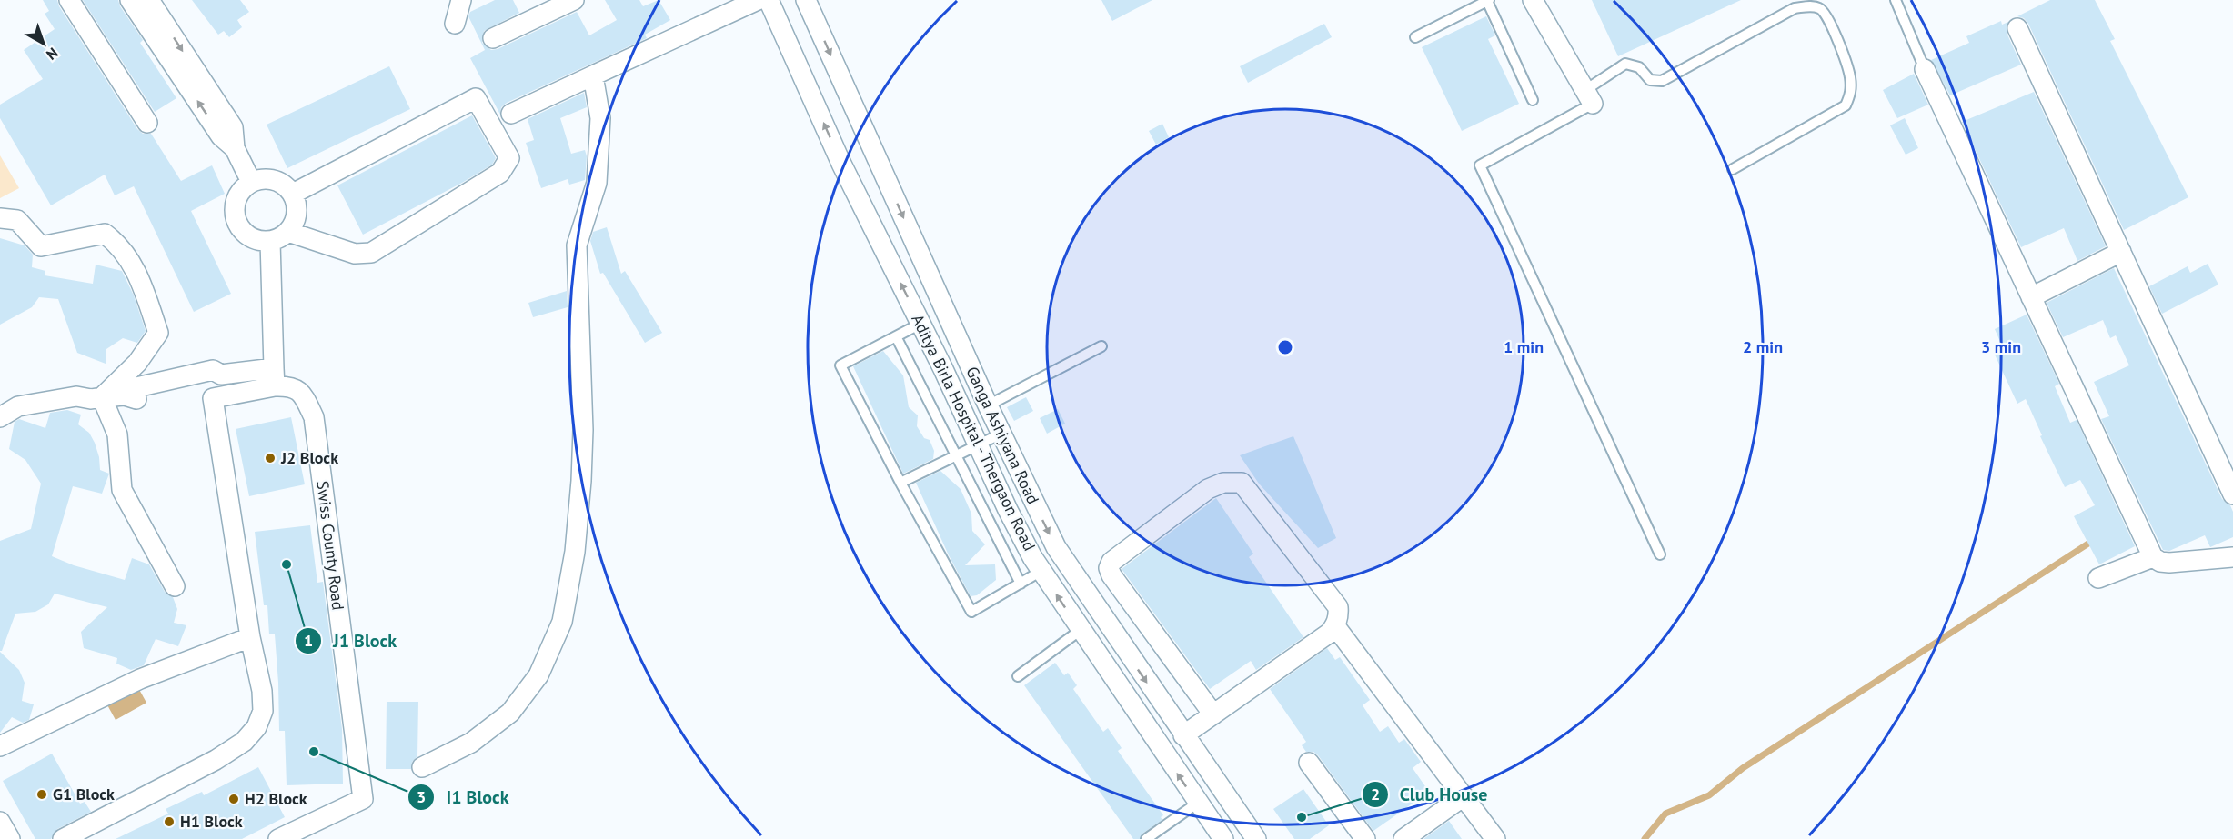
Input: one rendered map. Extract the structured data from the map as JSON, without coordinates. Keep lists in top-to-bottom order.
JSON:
{
  "streets": {
    "street": ["Aditya Birla Hospital - Thergaon Road", "Ganga Ashiyana Road", "Swiss County Road"]
  },
  "crossings": [
    ["Aditya Birla Hospital - Thergaon Road", "Ganga Ashiyana Road"]
  ],
  "one_way": ["Aditya Birla Hospital - Thergaon Road", "Ganga Ashiyana Road"],
  "places": [
    "J2 Block",
    "J1 Block",
    "I1 Block",
    "G1 Block",
    "H2 Block",
    "Club House",
    "H1 Block"
  ],
  "north": "bottom right",
  "rings": ["1 min", "2 min", "3 min"]
}
